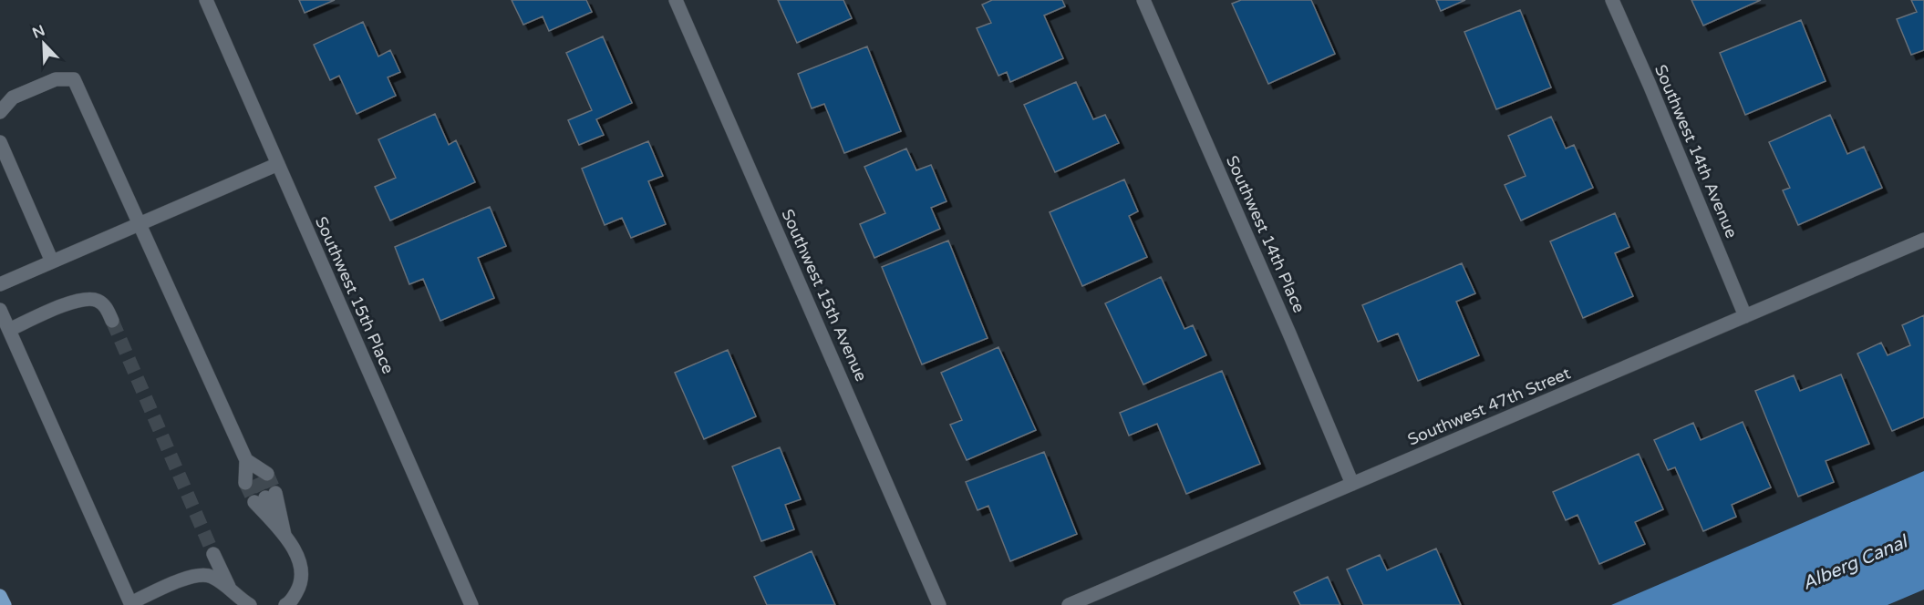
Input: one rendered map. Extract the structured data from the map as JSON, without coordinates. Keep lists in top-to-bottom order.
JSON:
{
  "streets": {
    "street": [
      "Southwest 14th Avenue",
      "Southwest 14th Place",
      "Southwest 15th Place",
      "Southwest 15th Avenue",
      "Southwest 47th Street"
    ]
  },
  "crossings": [
    ["Southwest 14th Avenue", "Southwest 47th Street"],
    ["Southwest 14th Place", "Southwest 47th Street"]
  ],
  "water": ["Alberg Canal"],
  "north": "top left"
}
